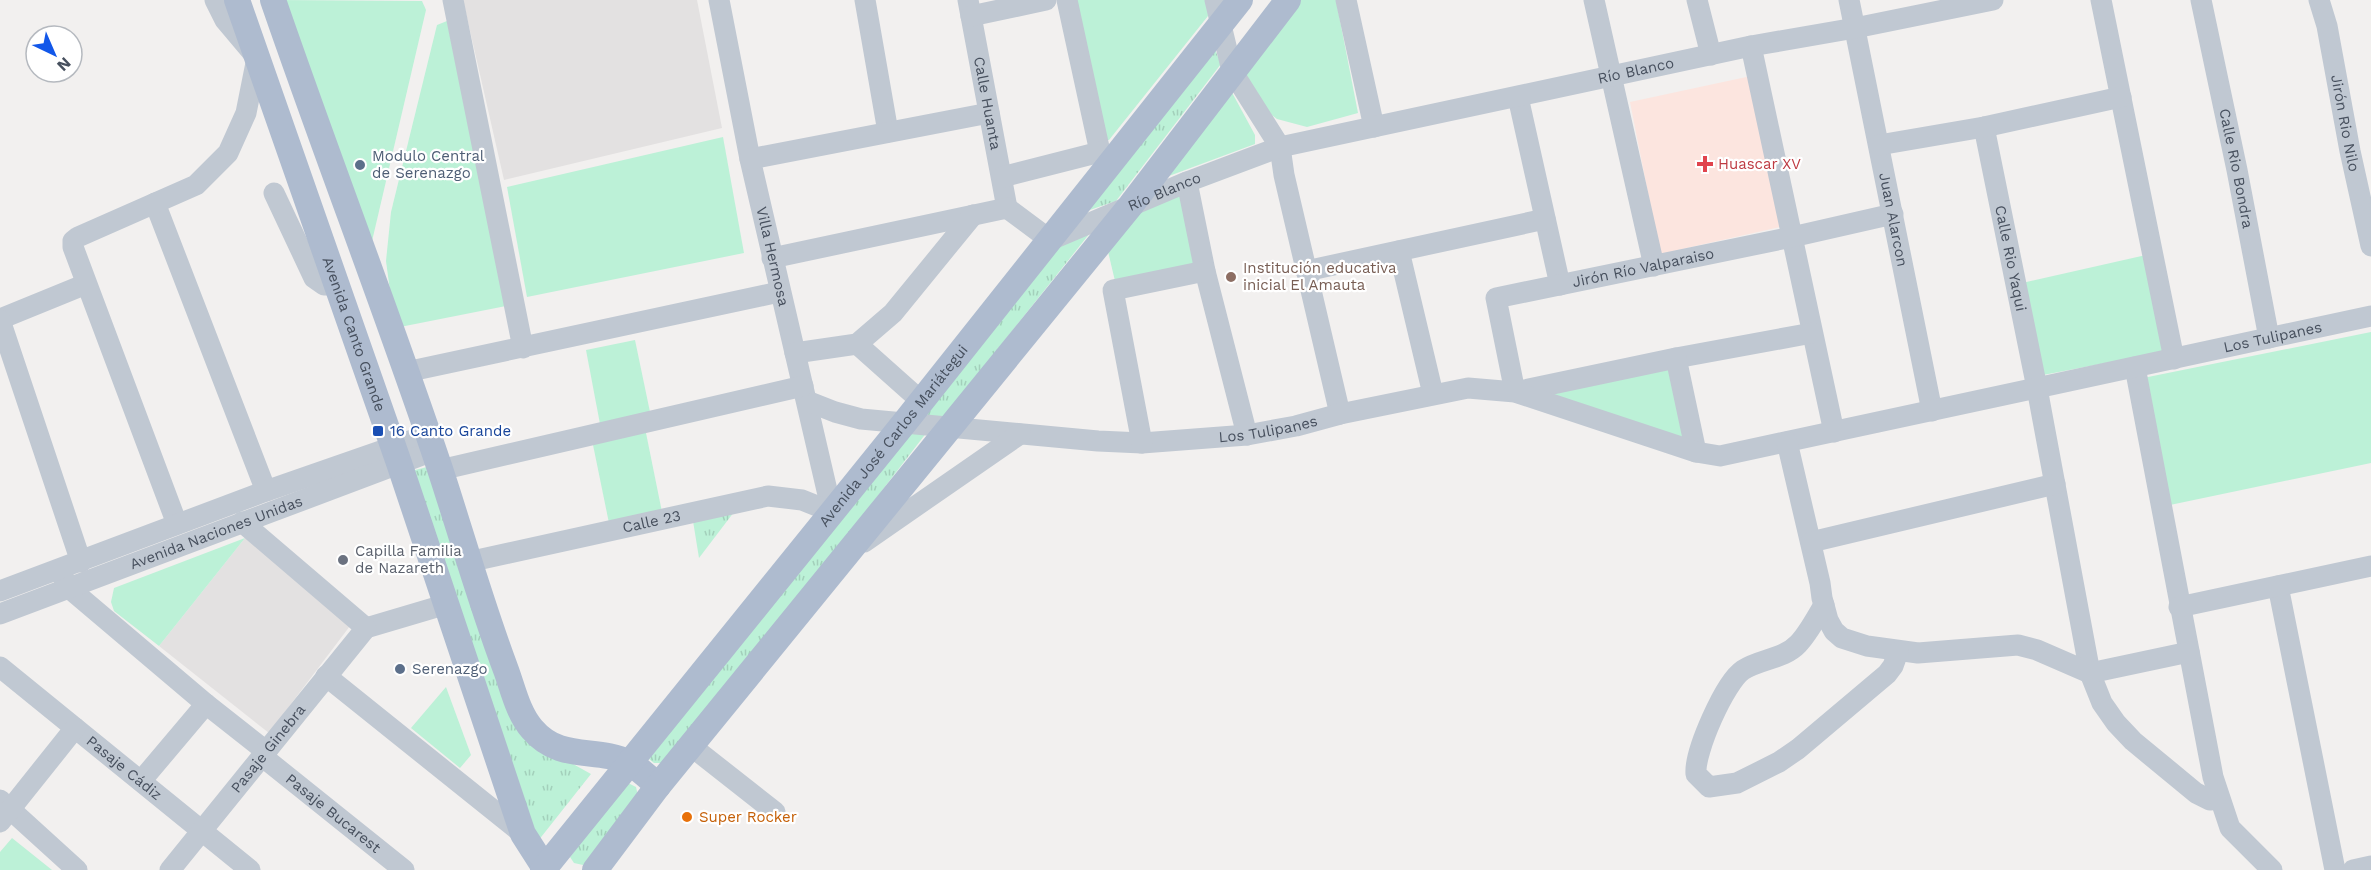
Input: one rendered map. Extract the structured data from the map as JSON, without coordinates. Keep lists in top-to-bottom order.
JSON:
{
  "streets": {
    "main road": ["Avenida Canto Grande", "Avenida José Carlos Mariátegui"],
    "street": [
      "Río Blanco",
      "Calle Huanta",
      "Jirón Rio Nilo",
      "Calle Rio Bondra",
      "Juan Alarcon",
      "Villa Hermosa",
      "Calle Rio Yaqui",
      "Jirón Río Valparaiso",
      "Los Tulipanes",
      "Calle 23",
      "Avenida Naciones Unidas",
      "Pasaje Ginebra",
      "Pasaje Cádiz",
      "Pasaje Bucarest"
    ]
  },
  "crossings": [
    ["Río Blanco", "Juan Alarcon"],
    ["Río Blanco", "Avenida José Carlos Mariátegui"],
    ["Calle Rio Bondra", "Los Tulipanes"],
    ["Juan Alarcon", "Jirón Río Valparaiso"],
    ["Juan Alarcon", "Los Tulipanes"],
    ["Villa Hermosa", "Los Tulipanes"],
    ["Villa Hermosa", "Avenida José Carlos Mariátegui"],
    ["Villa Hermosa", "Calle 23"],
    ["Villa Hermosa", "Avenida Naciones Unidas"],
    ["Calle Rio Yaqui", "Los Tulipanes"],
    ["Jirón Río Valparaiso", "Los Tulipanes"],
    ["Avenida Canto Grande", "Avenida José Carlos Mariátegui"],
    ["Avenida Canto Grande", "Avenida Naciones Unidas"],
    ["Los Tulipanes", "Avenida José Carlos Mariátegui"],
    ["Los Tulipanes", "Avenida Naciones Unidas"],
    ["Avenida José Carlos Mariátegui", "Calle 23"],
    ["Avenida Naciones Unidas", "Pasaje Bucarest"],
    ["Pasaje Ginebra", "Pasaje Cádiz"],
    ["Pasaje Ginebra", "Pasaje Bucarest"]
  ],
  "places": {
    "health": ["Huascar XV"],
    "other": [
      "Modulo Central de Serenazgo",
      "Institución educativa inicial El Amauta",
      "Capilla Familia de Nazareth",
      "Serenazgo",
      "Super Rocker"
    ],
    "transit": ["16 Canto Grande"]
  },
  "north": "bottom right"
}
